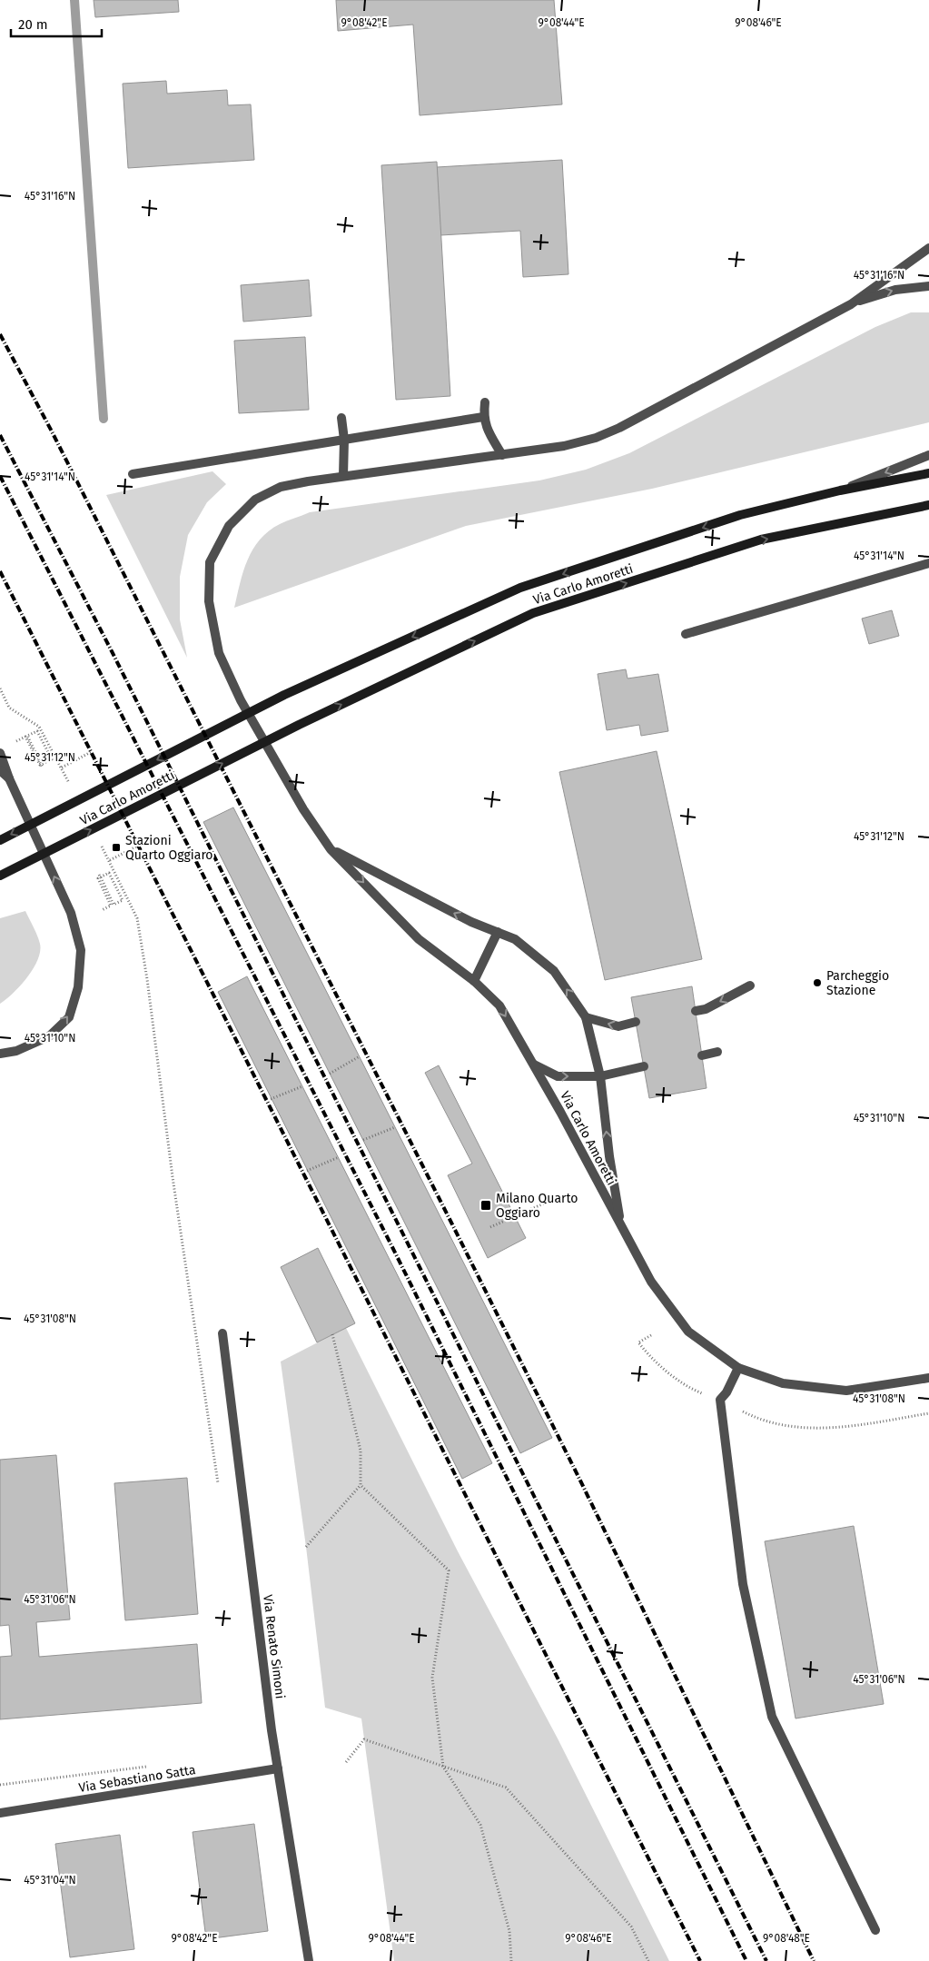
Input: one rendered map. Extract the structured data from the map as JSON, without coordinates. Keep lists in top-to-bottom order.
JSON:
{
  "streets": {
    "street": ["Via Carlo Amoretti", "Via Renato Simoni", "Via Sebastiano Satta"]
  },
  "crossings": [
    ["Via Renato Simoni", "Via Sebastiano Satta"]
  ],
  "places": {
    "transit": ["Stazioni Quarto Oggiaro", "Milano Quarto Oggiaro"],
    "other": ["Parcheggio Stazione"]
  },
  "scale_bar": "20 m",
  "coordinates": [
    "9°08'42\"E",
    "9°08'44\"E",
    "9°08'46\"E",
    "45°31'16\"N",
    "45°31'14\"N",
    "45°31'12\"N",
    "45°31'10\"N",
    "45°31'08\"N",
    "45°31'06\"N",
    "45°31'04\"N",
    "9°08'48\"E"
  ]
}
